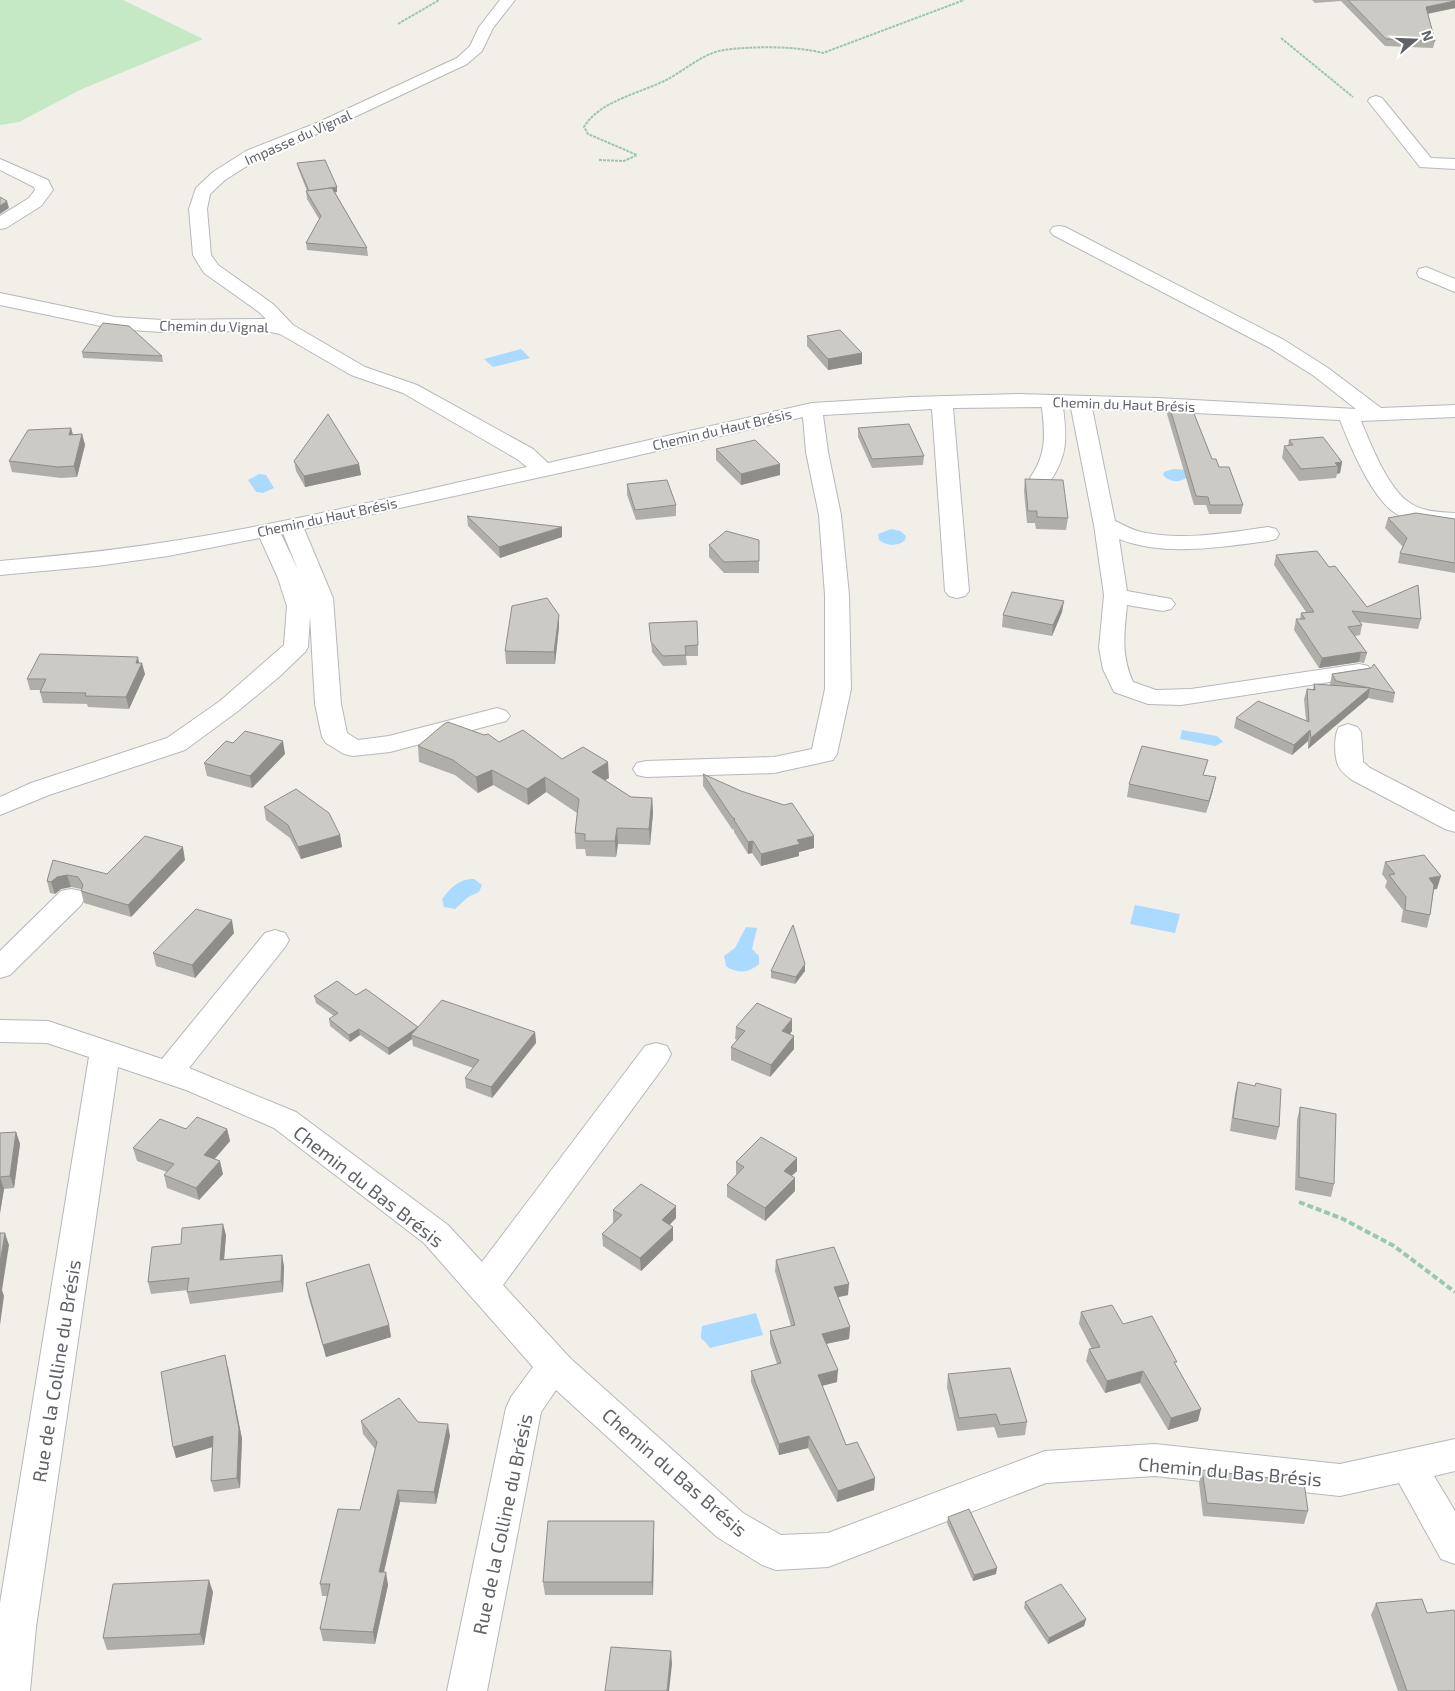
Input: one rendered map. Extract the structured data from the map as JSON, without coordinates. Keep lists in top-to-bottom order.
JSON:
{
  "streets": {
    "street": [
      "Impasse du Vignal",
      "Chemin du Vignal",
      "Chemin du Haut Brésis",
      "Chemin du Bas Brésis",
      "Rue de la Colline du Brésis"
    ]
  },
  "crossings": [
    ["Impasse du Vignal", "Chemin du Vignal"],
    ["Chemin du Vignal", "Chemin du Haut Brésis"],
    ["Chemin du Bas Brésis", "Rue de la Colline du Brésis"]
  ],
  "north": "right"
}
